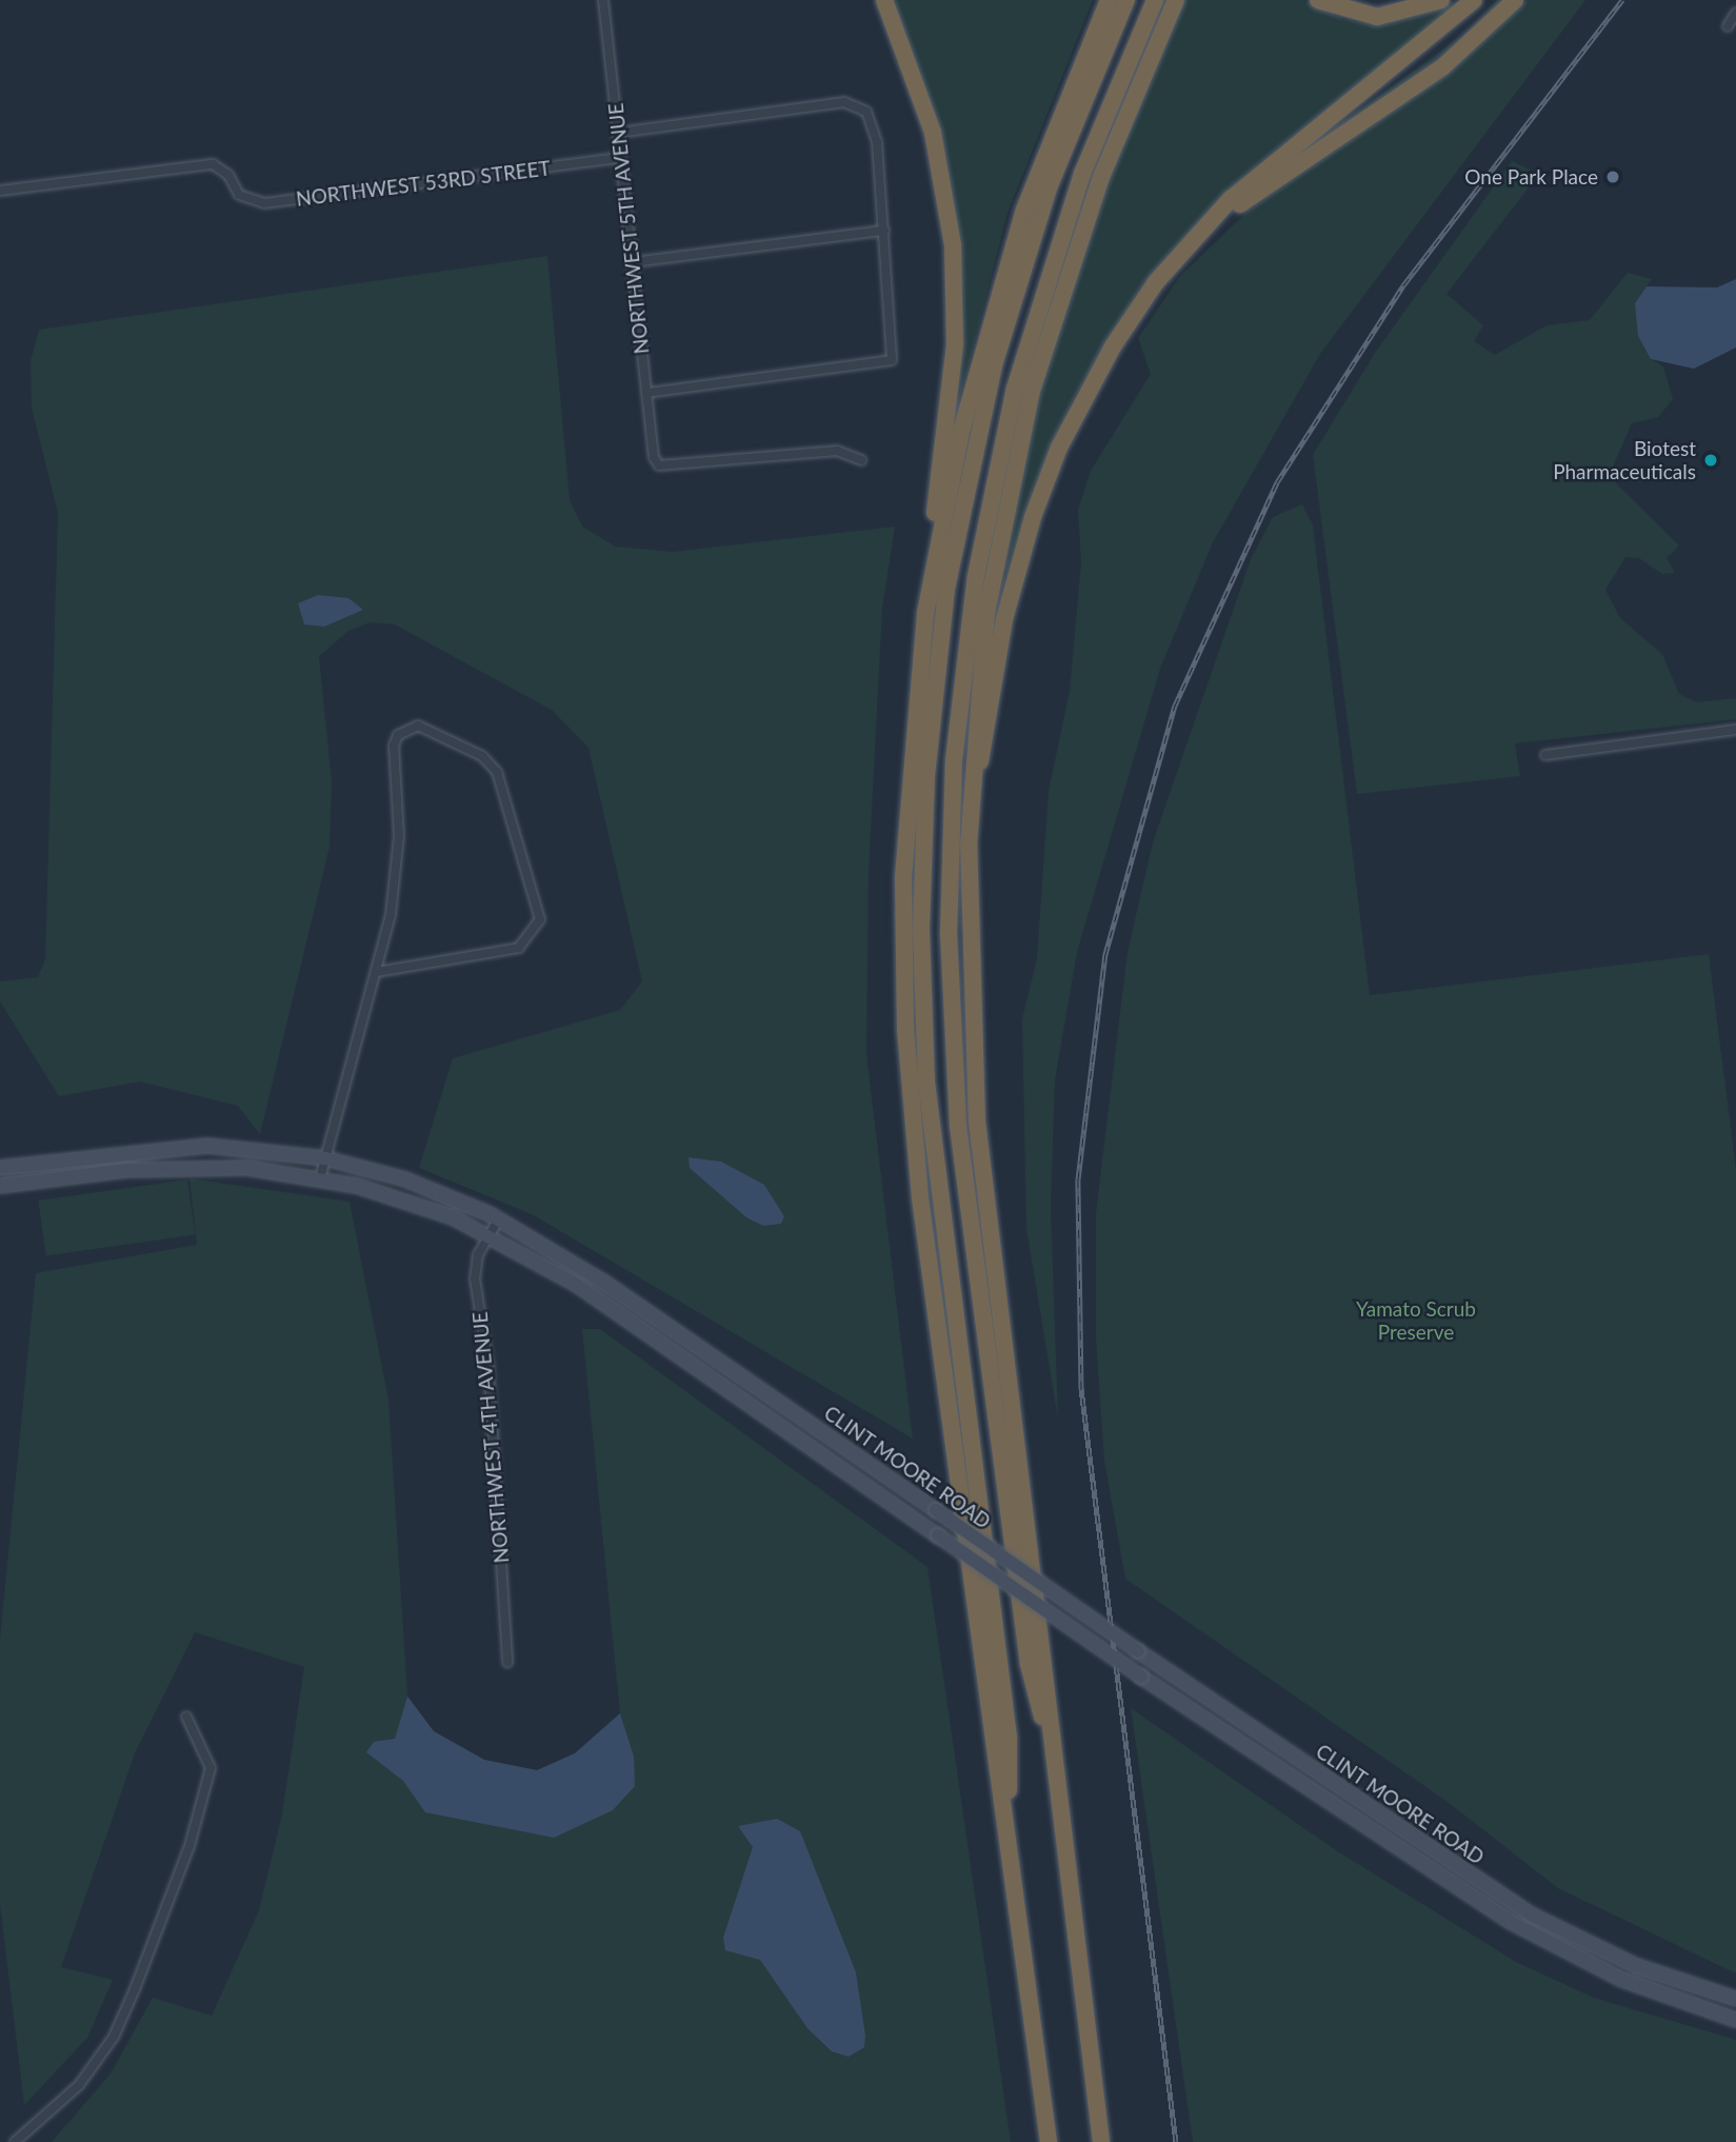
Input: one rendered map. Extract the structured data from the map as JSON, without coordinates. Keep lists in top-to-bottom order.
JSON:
{
  "streets": {
    "street": [
      "NORTHWEST 53RD STREET",
      "NORTHWEST 5TH AVENUE",
      "NORTHWEST 4TH AVENUE",
      "CLINT MOORE ROAD"
    ]
  },
  "crossings": [
    ["NORTHWEST 53RD STREET", "NORTHWEST 5TH AVENUE"],
    ["NORTHWEST 4TH AVENUE", "CLINT MOORE ROAD"]
  ],
  "parks": ["Yamato Scrub Preserve"],
  "places": ["One Park Place", "Biotest Pharmaceuticals"]
}
